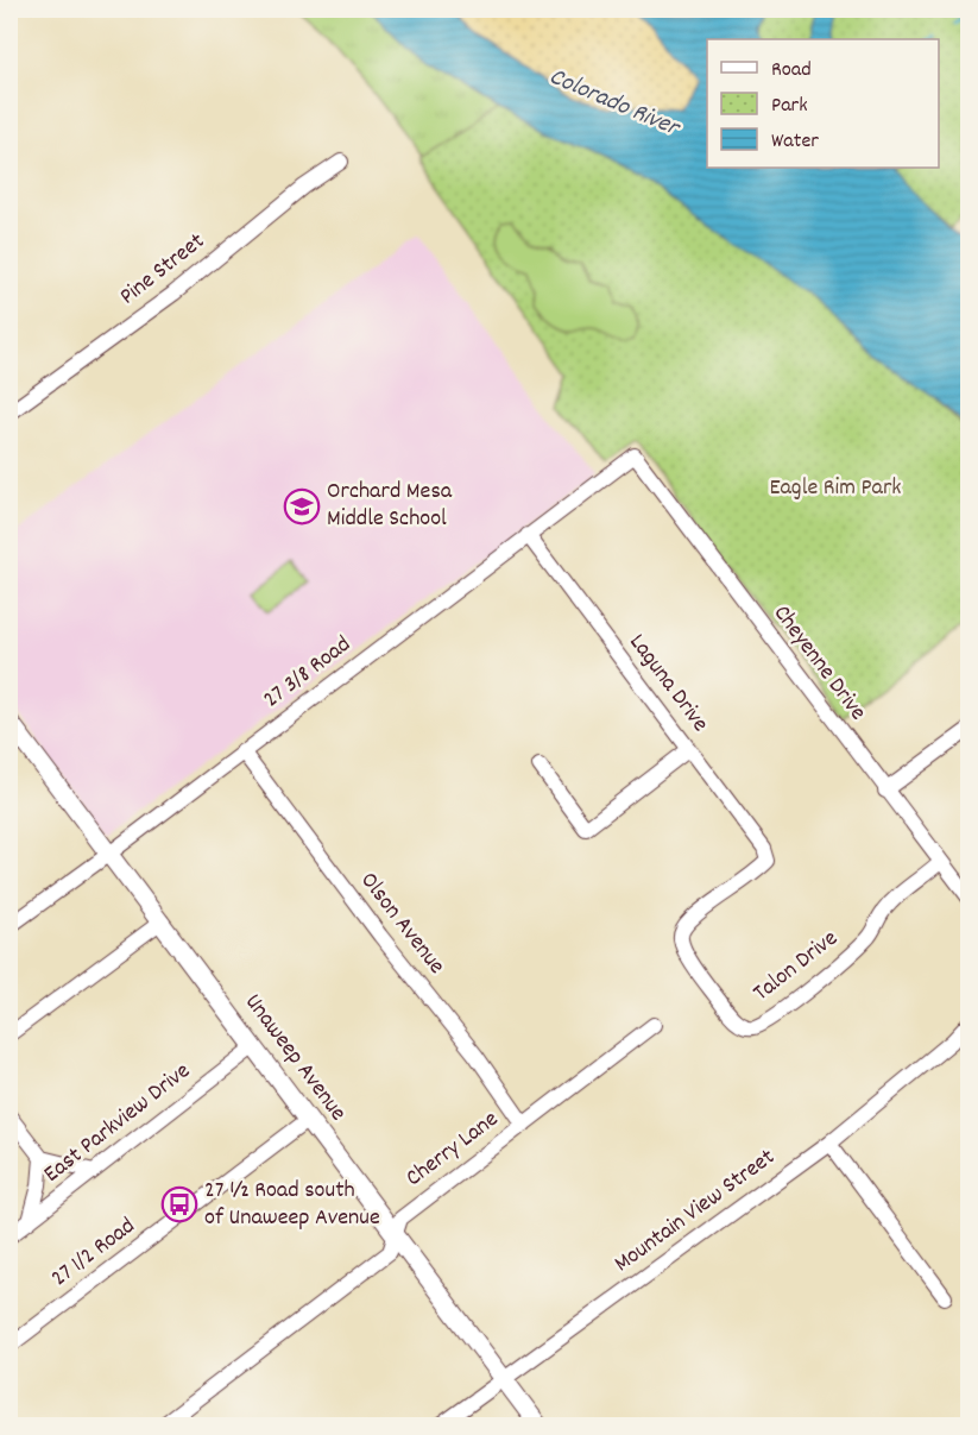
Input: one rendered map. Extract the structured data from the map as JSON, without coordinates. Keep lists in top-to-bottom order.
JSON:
{
  "streets": {
    "main road": ["Unaweep Avenue"],
    "street": [
      "Pine Street",
      "Cheyenne Drive",
      "27 3/8 Road",
      "Laguna Drive",
      "Olson Avenue",
      "Talon Drive",
      "East Parkview Drive",
      "Cherry Lane",
      "Mountain View Street",
      "27 1/2 Road"
    ]
  },
  "crossings": [
    ["Cheyenne Drive", "27 3/8 Road"],
    ["Cheyenne Drive", "Talon Drive"],
    ["27 3/8 Road", "Laguna Drive"],
    ["27 3/8 Road", "Olson Avenue"],
    ["27 3/8 Road", "Unaweep Avenue"],
    ["Laguna Drive", "Talon Drive"],
    ["Olson Avenue", "Cherry Lane"],
    ["Unaweep Avenue", "East Parkview Drive"],
    ["Unaweep Avenue", "Cherry Lane"],
    ["Unaweep Avenue", "Mountain View Street"],
    ["Unaweep Avenue", "27 1/2 Road"]
  ],
  "water": ["Colorado River"],
  "parks": ["Eagle Rim Park"],
  "places": {
    "school or university": ["Orchard Mesa Middle School"],
    "bus stop": ["27 ½ Road south of Unaweep Avenue"]
  },
  "legend": ["Road", "Park", "Water"]
}
